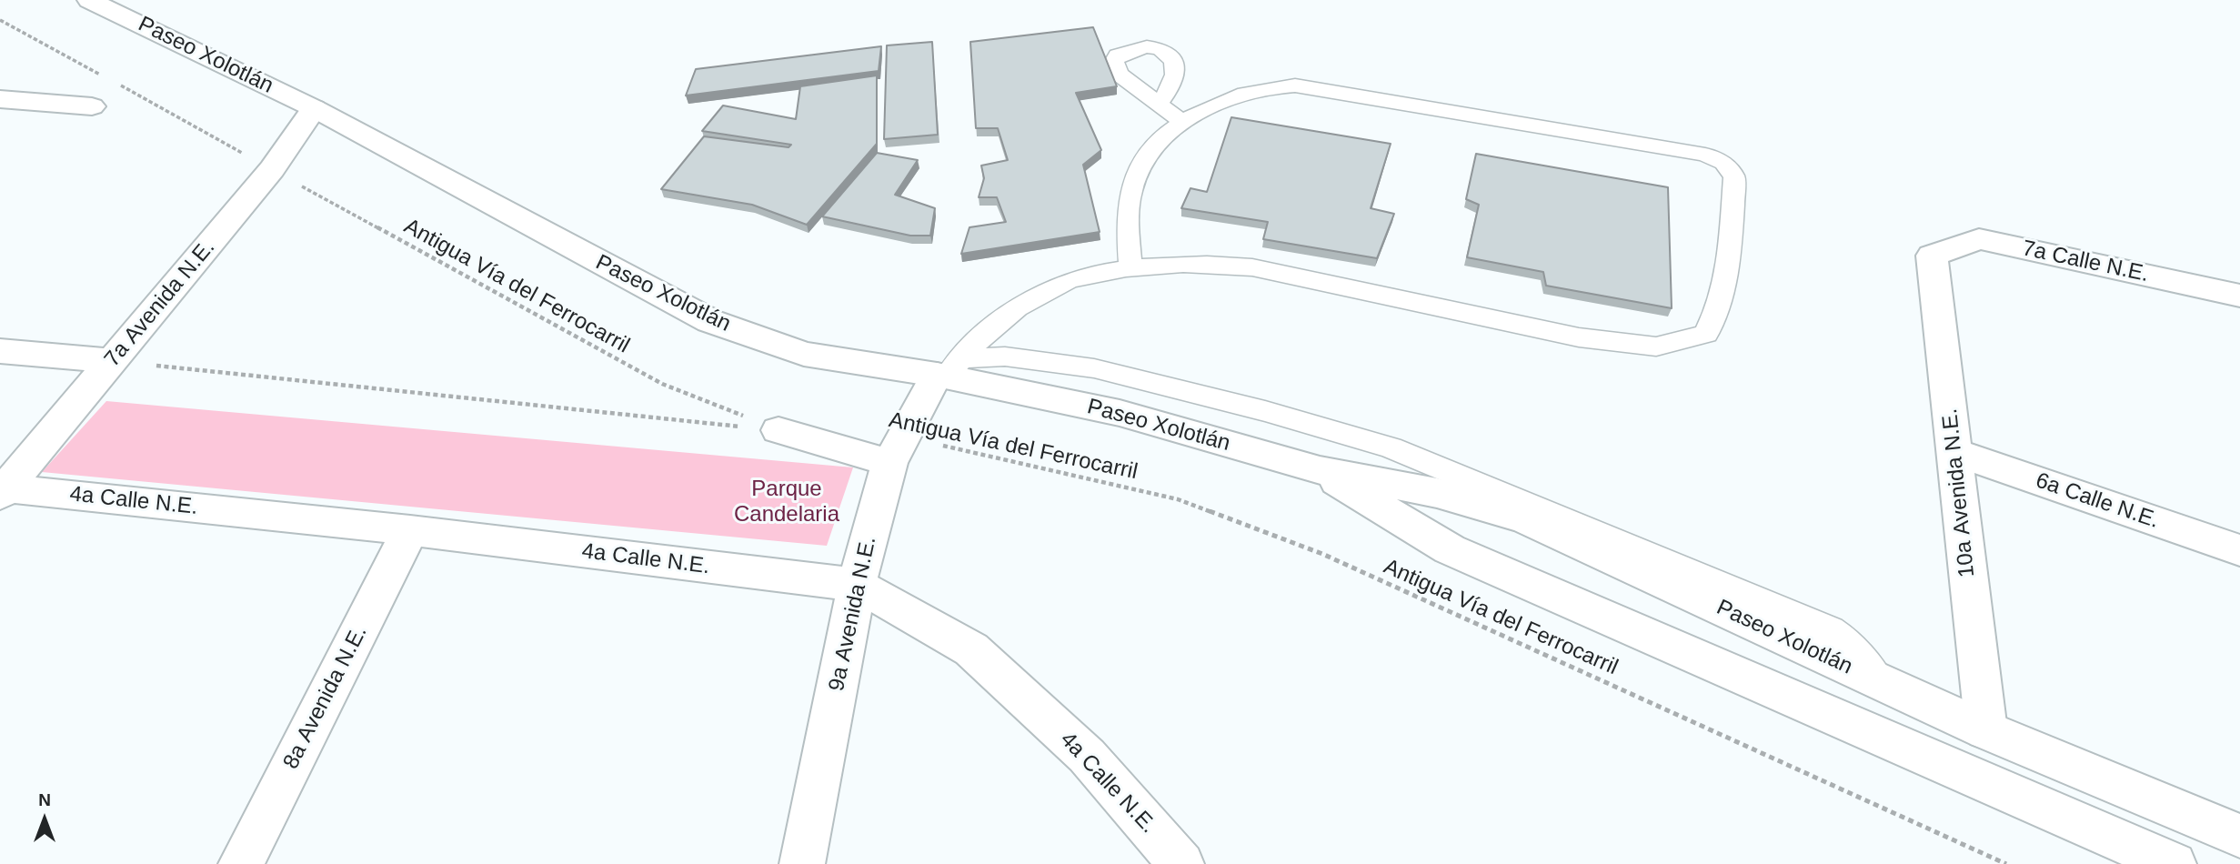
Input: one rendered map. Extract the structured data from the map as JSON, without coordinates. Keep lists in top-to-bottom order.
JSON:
{
  "streets": {
    "street": [
      "Paseo Xolotlán",
      "7a Calle N.E.",
      "7a Avenida N.E.",
      "10a Avenida N.E.",
      "4a Calle N.E.",
      "6a Calle N.E.",
      "9a Avenida N.E.",
      "8a Avenida N.E."
    ],
    "path": ["Antigua Vía del Ferrocarril"]
  },
  "crossings": [
    ["Paseo Xolotlán", "7a Avenida N.E."],
    ["Paseo Xolotlán", "10a Avenida N.E."],
    ["Paseo Xolotlán", "9a Avenida N.E."],
    ["7a Calle N.E.", "10a Avenida N.E."],
    ["Antigua Vía del Ferrocarril", "7a Avenida N.E."],
    ["Antigua Vía del Ferrocarril", "9a Avenida N.E."],
    ["7a Avenida N.E.", "4a Calle N.E."],
    ["10a Avenida N.E.", "6a Calle N.E."],
    ["4a Calle N.E.", "9a Avenida N.E."],
    ["4a Calle N.E.", "8a Avenida N.E."]
  ],
  "parks": ["Parque Candelaria"],
  "north": "top"
}
